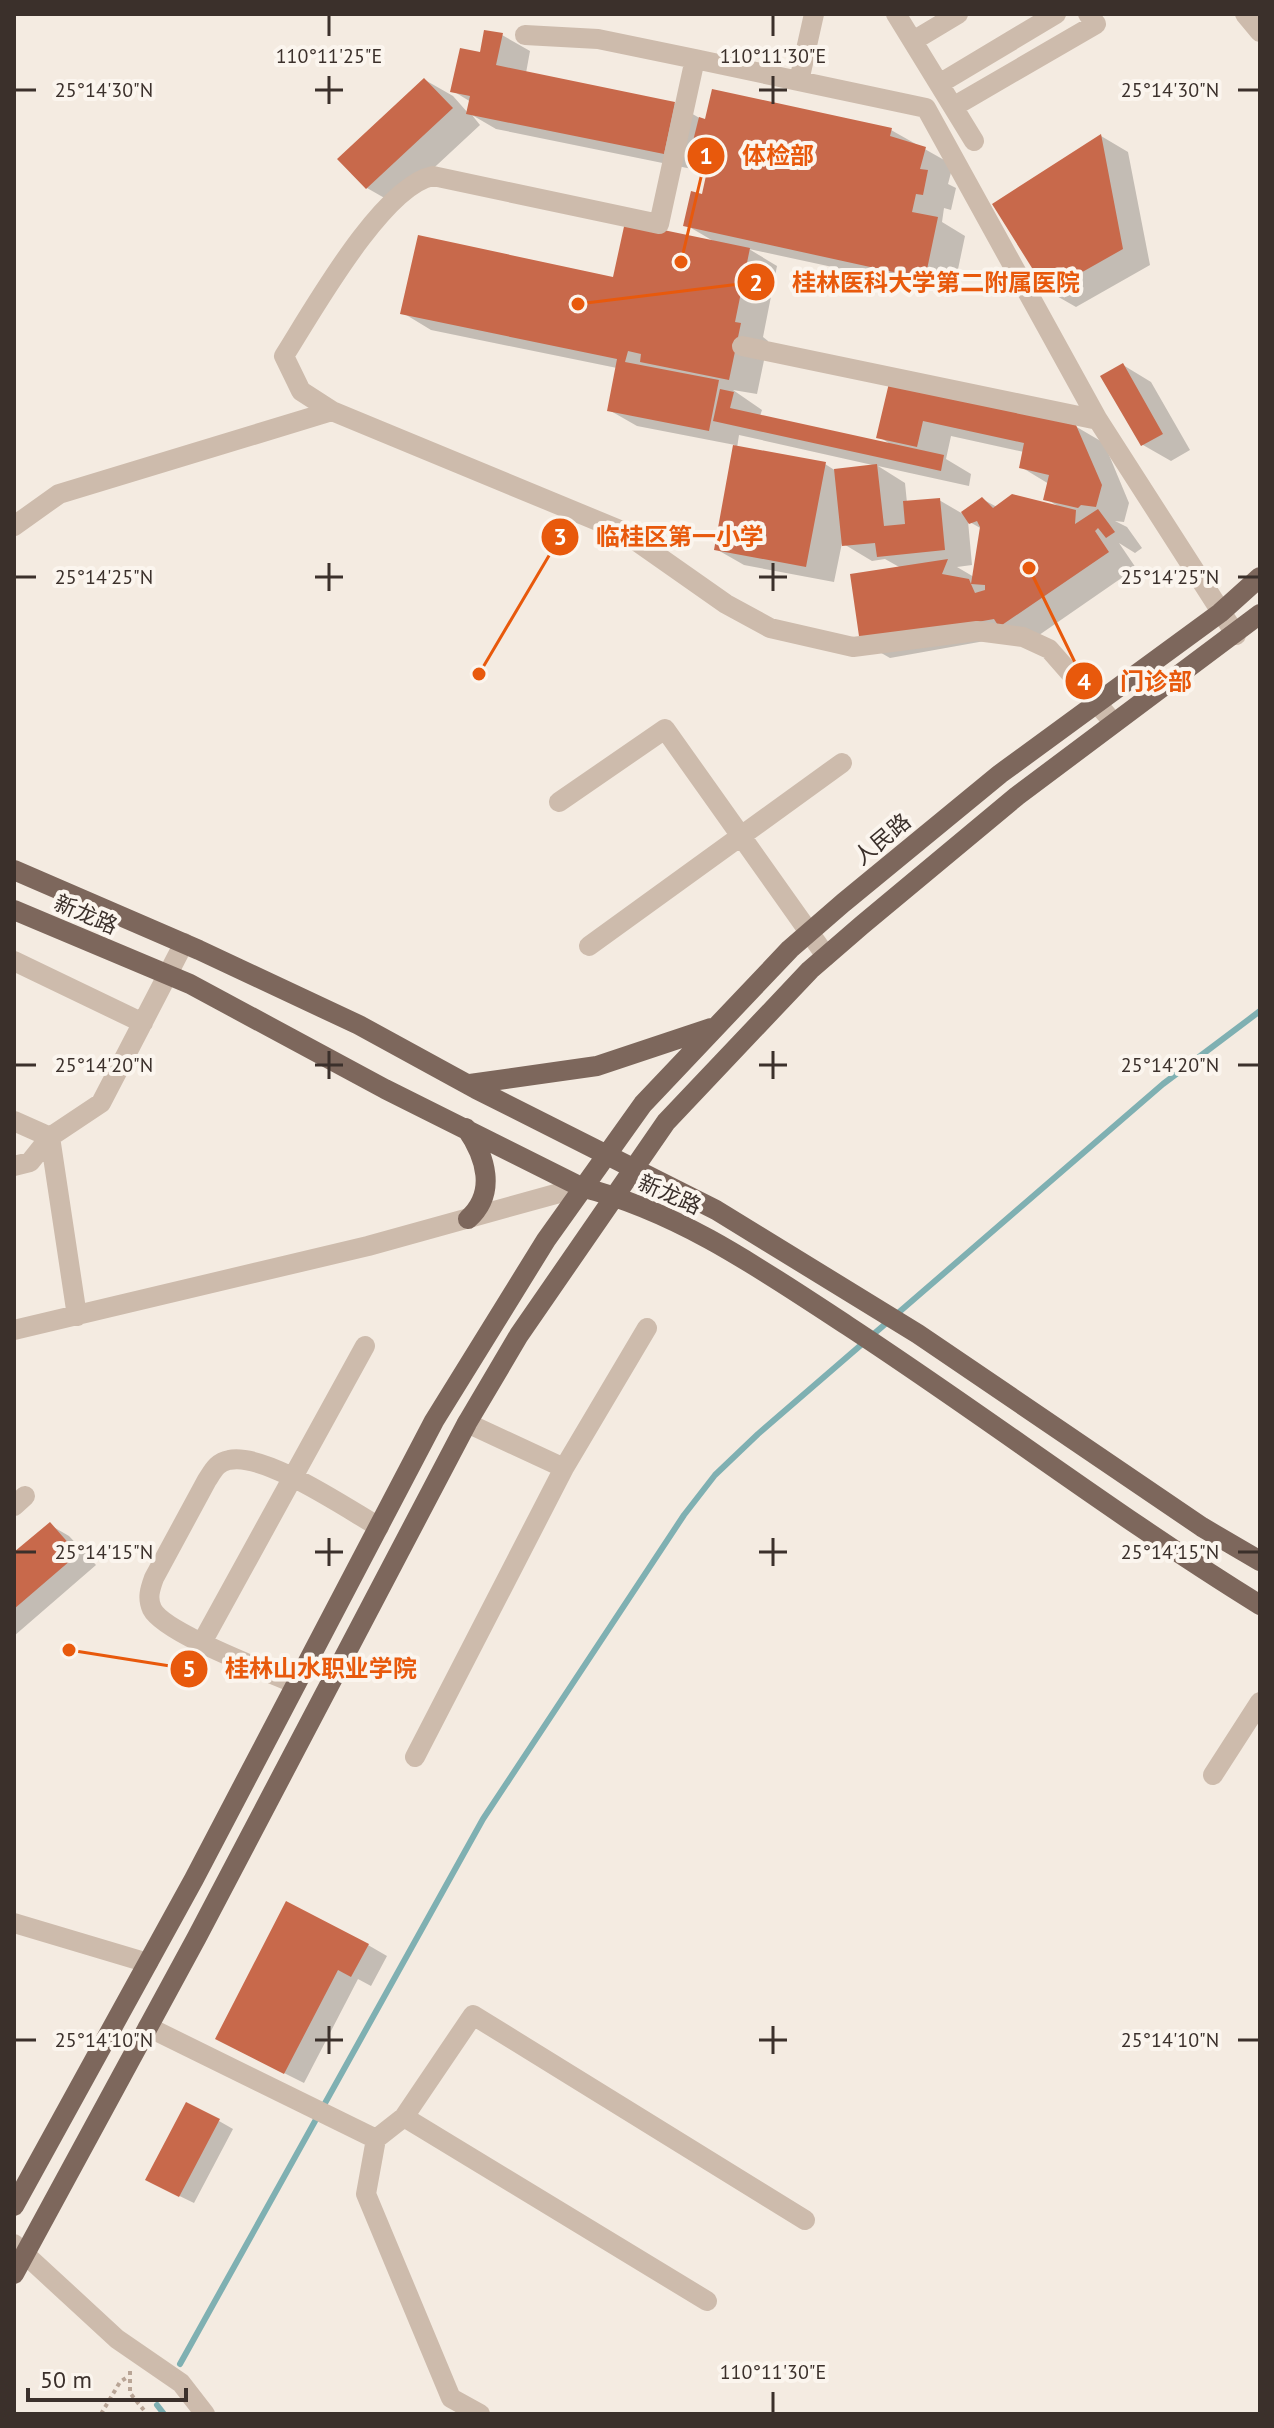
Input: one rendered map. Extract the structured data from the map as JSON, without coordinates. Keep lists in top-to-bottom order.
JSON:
{
  "streets": {
    "main road": ["人民路", "新龙路"]
  },
  "crossings": [
    ["人民路", "新龙路"]
  ],
  "places": [
    "体检部",
    "桂林医科大学第二附属医院",
    "门诊部",
    "临桂区第一小学",
    "桂林山水职业学院"
  ],
  "scale_bar": "50 m",
  "coordinates": [
    "110°11'25\"E",
    "110°11'30\"E",
    "25°14'30\"N",
    "25°14'25\"N",
    "25°14'20\"N",
    "25°14'15\"N",
    "25°14'10\"N"
  ]
}
